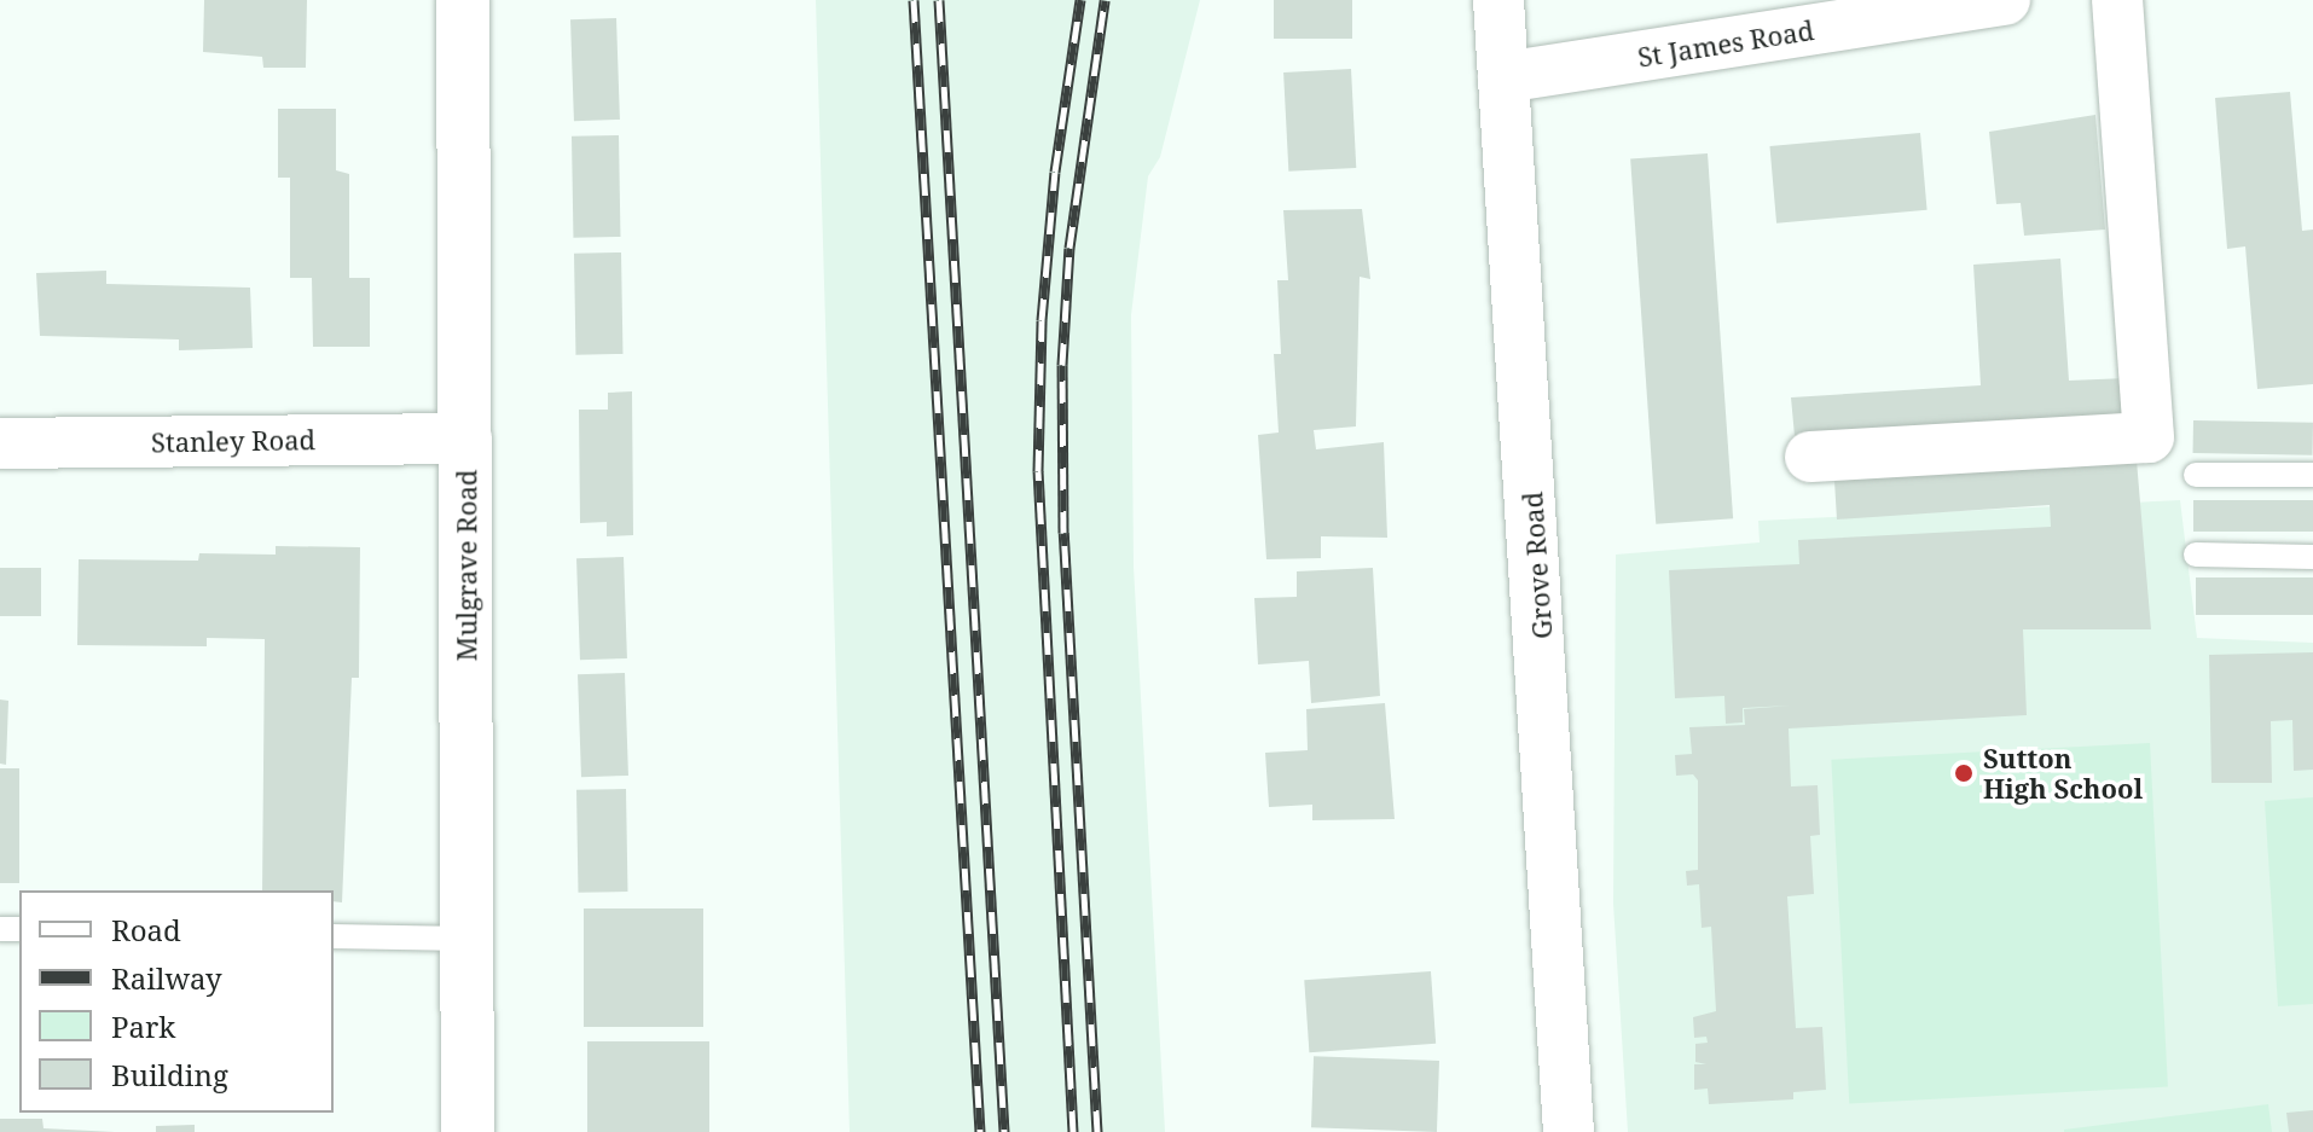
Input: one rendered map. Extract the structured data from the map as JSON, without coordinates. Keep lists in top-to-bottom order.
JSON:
{
  "streets": {
    "street": [
      "St James Road",
      "Stanley Road",
      "Mulgrave Road",
      "Grove Road"
    ]
  },
  "crossings": [
    ["St James Road", "Grove Road"],
    ["Stanley Road", "Mulgrave Road"]
  ],
  "places": ["Sutton High School"],
  "legend": [
    "Road",
    "Railway",
    "Park",
    "Building"
  ]
}
